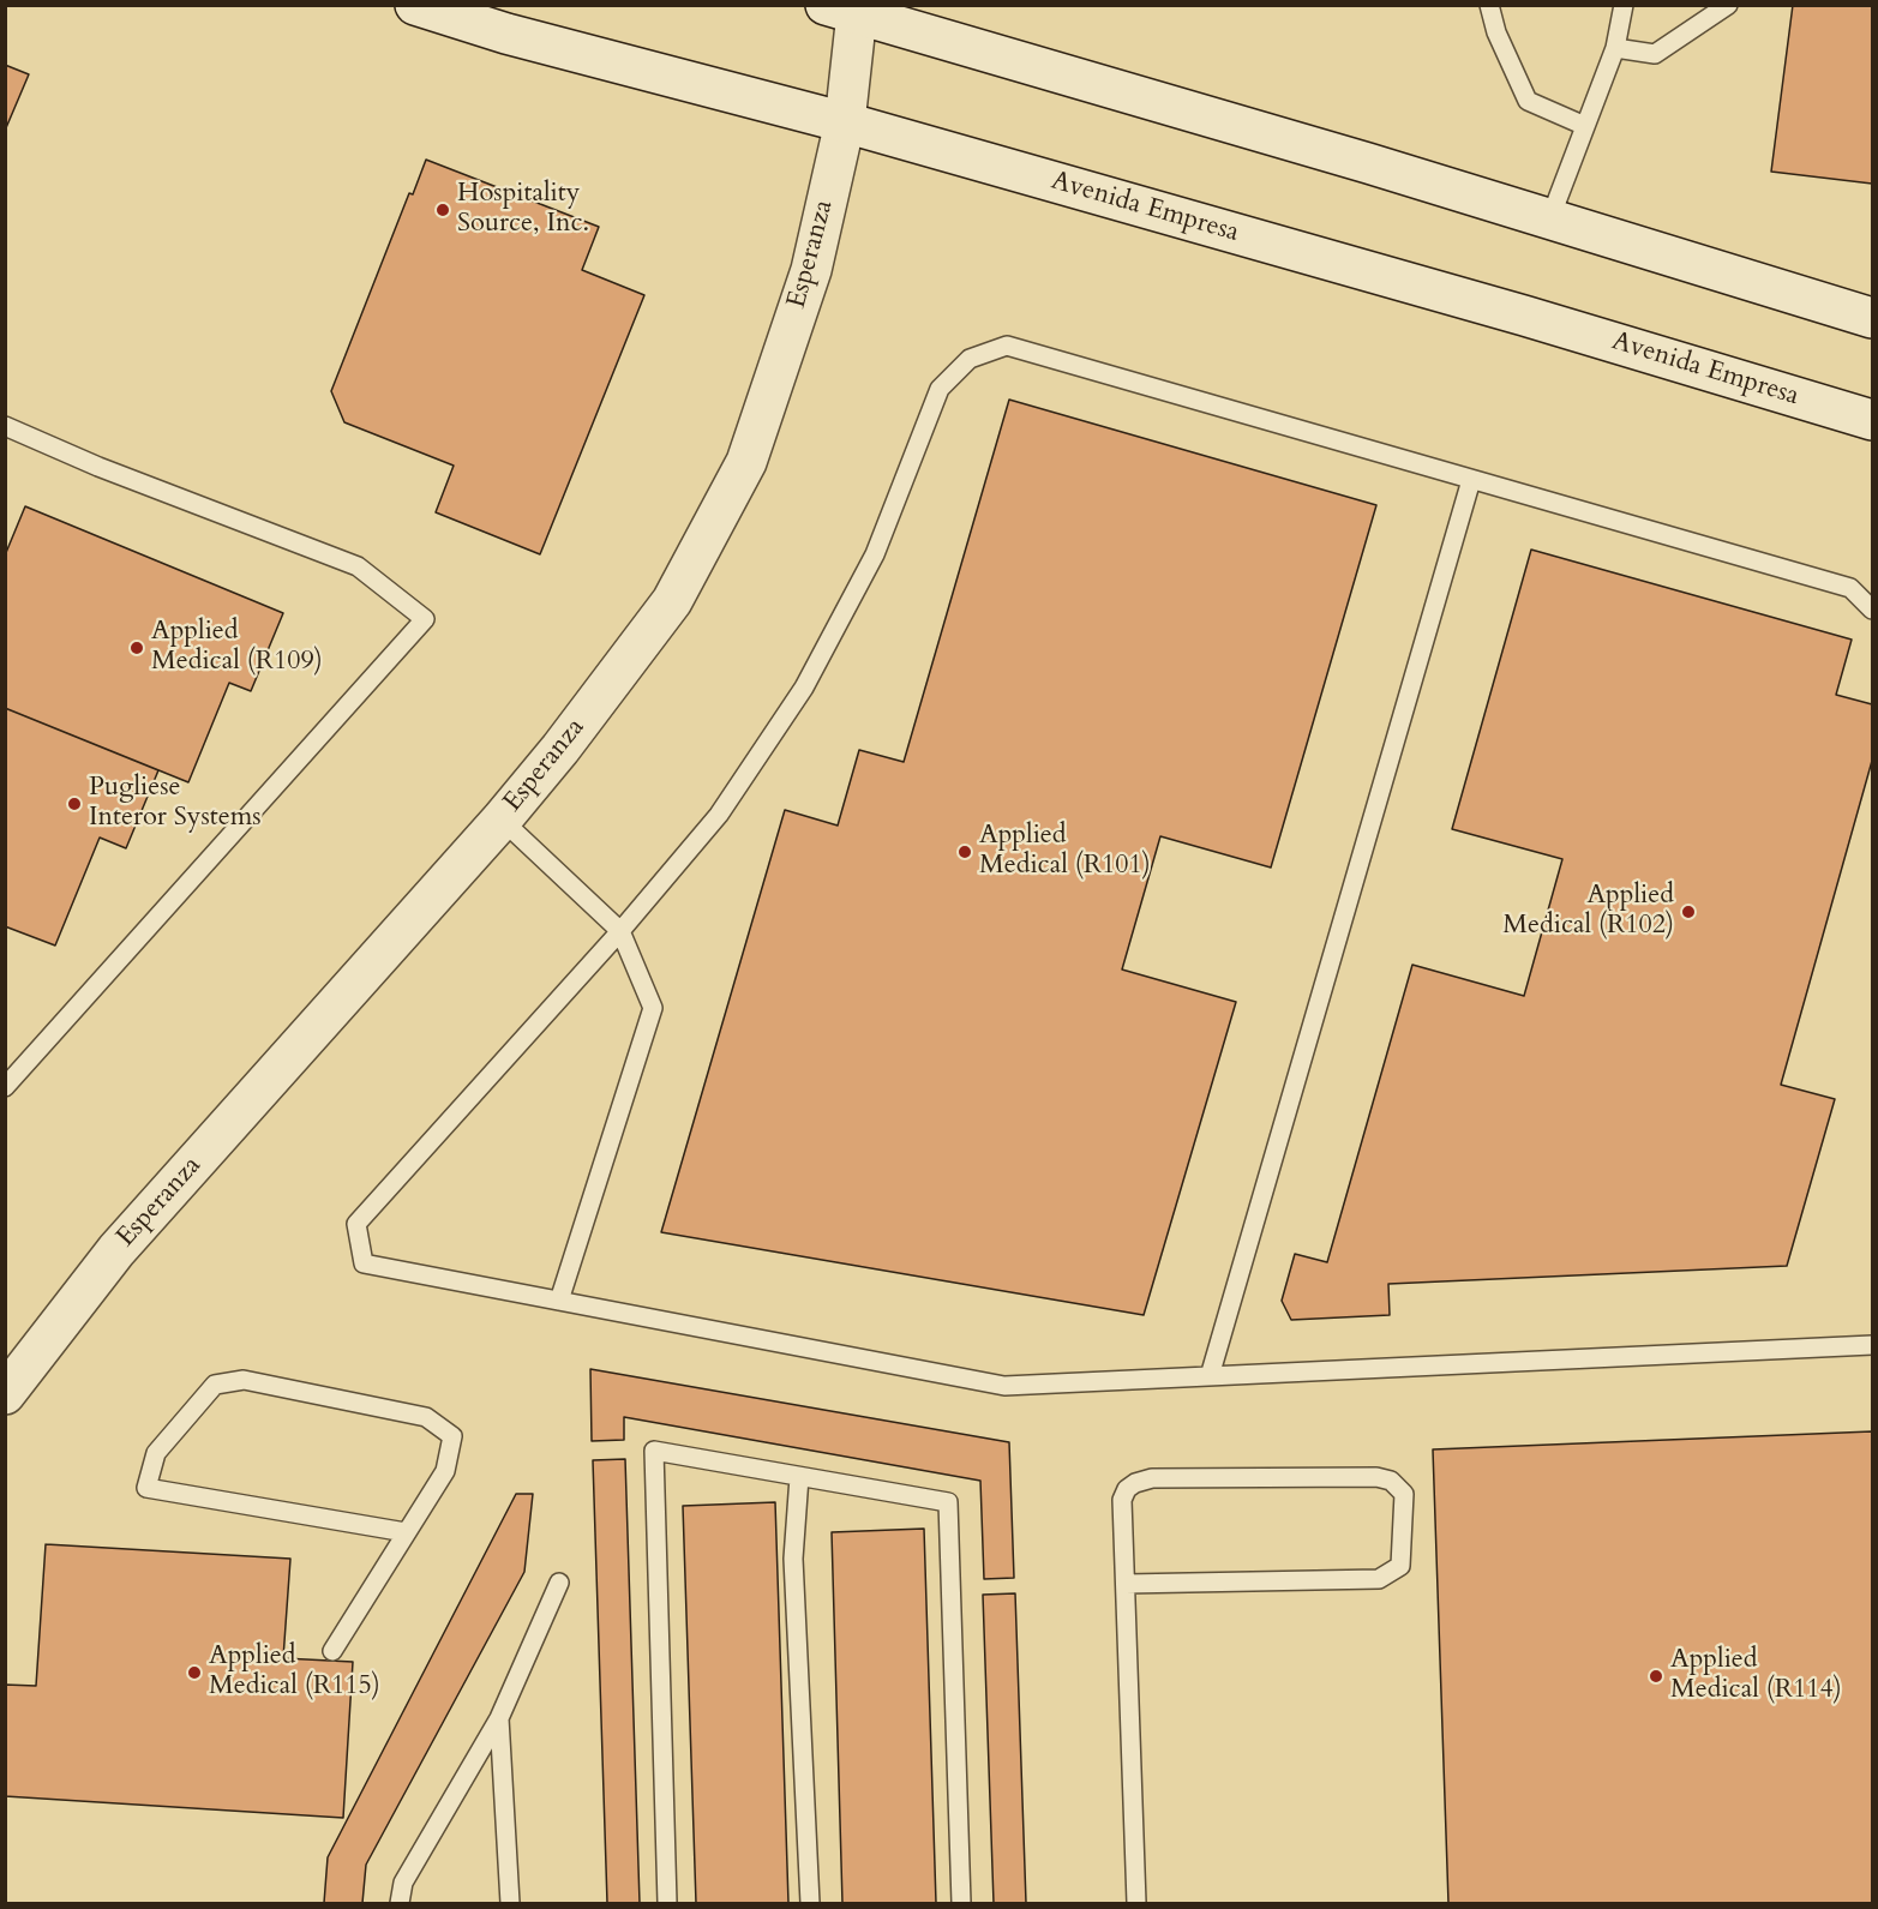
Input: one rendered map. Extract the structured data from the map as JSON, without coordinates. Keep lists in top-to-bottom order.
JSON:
{
  "streets": {
    "main road": ["Avenida Empresa", "Esperanza"]
  },
  "crossings": [
    ["Avenida Empresa", "Esperanza"]
  ],
  "places": [
    "Hospitality Source, Inc.",
    "Applied Medical (R109)",
    "Pugliese Interor Systems",
    "Applied Medical (R101)",
    "Applied Medical (R102)",
    "Applied Medical (R115)",
    "Applied Medical (R114)"
  ]
}
